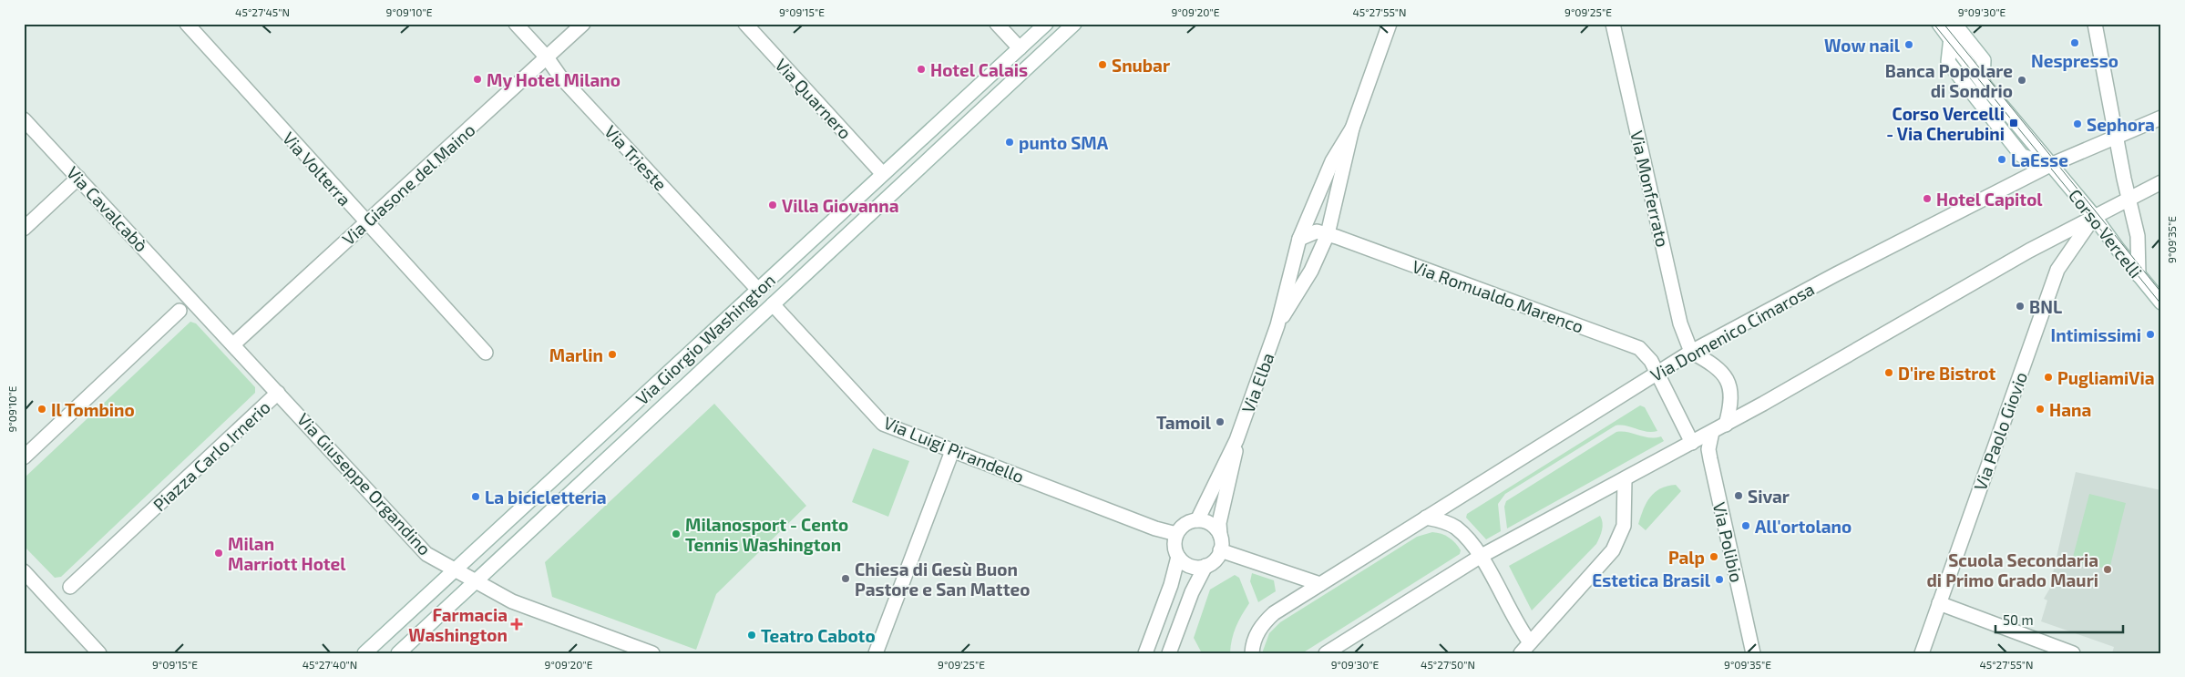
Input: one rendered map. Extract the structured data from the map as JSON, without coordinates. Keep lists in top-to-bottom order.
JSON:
{
  "streets": {
    "street": [
      "Via Quarnero",
      "Via Trieste",
      "Via Volterra",
      "Via Giasone del Maino",
      "Via Monferrato",
      "Via Cavalcabò",
      "Corso Vercelli",
      "Via Romualdo Marenco",
      "Via Domenico Cimarosa",
      "Via Giorgio Washington",
      "Via Elba",
      "Via Paolo Giovio",
      "Via Luigi Pirandello",
      "Piazza Carlo Irnerio",
      "Via Giuseppe Organdino",
      "Via Polibio"
    ]
  },
  "crossings": [
    ["Via Quarnero", "Via Giorgio Washington"],
    ["Via Trieste", "Via Giasone del Maino"],
    ["Via Trieste", "Via Giorgio Washington"],
    ["Via Trieste", "Via Luigi Pirandello"],
    ["Via Volterra", "Via Giasone del Maino"],
    ["Via Giasone del Maino", "Piazza Carlo Irnerio"],
    ["Via Monferrato", "Via Domenico Cimarosa"],
    ["Via Cavalcabò", "Piazza Carlo Irnerio"],
    ["Corso Vercelli", "Via Domenico Cimarosa"],
    ["Corso Vercelli", "Via Paolo Giovio"],
    ["Via Romualdo Marenco", "Via Domenico Cimarosa"],
    ["Via Romualdo Marenco", "Via Elba"],
    ["Via Giorgio Washington", "Via Luigi Pirandello"],
    ["Via Giorgio Washington", "Via Giuseppe Organdino"],
    ["Via Elba", "Via Luigi Pirandello"],
    ["Piazza Carlo Irnerio", "Via Giuseppe Organdino"]
  ],
  "places": {
    "other": [
      "Nespresso",
      "Wow nail",
      "Snubar",
      "Hotel Calais",
      "My Hotel Milano",
      "Banca Popolare di Sondrio",
      "Sephora",
      "punto SMA",
      "LaEsse",
      "Hotel Capitol",
      "Villa Giovanna",
      "BNL",
      "Intimissimi",
      "Marlin",
      "D'ire Bistrot",
      "PugliamiVia",
      "Il Tombino",
      "Hana",
      "Tamoil",
      "Sivar",
      "La bicicletteria",
      "All'ortolano",
      "Milanosport - Cento Tennis Washington",
      "Milan Marriott Hotel",
      "Palp",
      "Scuola Secondaria di Primo Grado Mauri",
      "Chiesa di Gesù Buon Pastore e San Matteo",
      "Estetica Brasil",
      "Teatro Caboto"
    ],
    "transit": ["Corso Vercelli - Via Cherubini"],
    "health": ["Farmacia Washington"]
  },
  "scale_bar": "50 m",
  "coordinates": [
    "45°27'45\"N",
    "9°09'10\"E",
    "9°09'15\"E",
    "9°09'20\"E",
    "45°27'55\"N",
    "9°09'25\"E",
    "9°09'30\"E",
    "9°09'35\"E",
    "45°27'40\"N",
    "45°27'50\"N"
  ]
}
